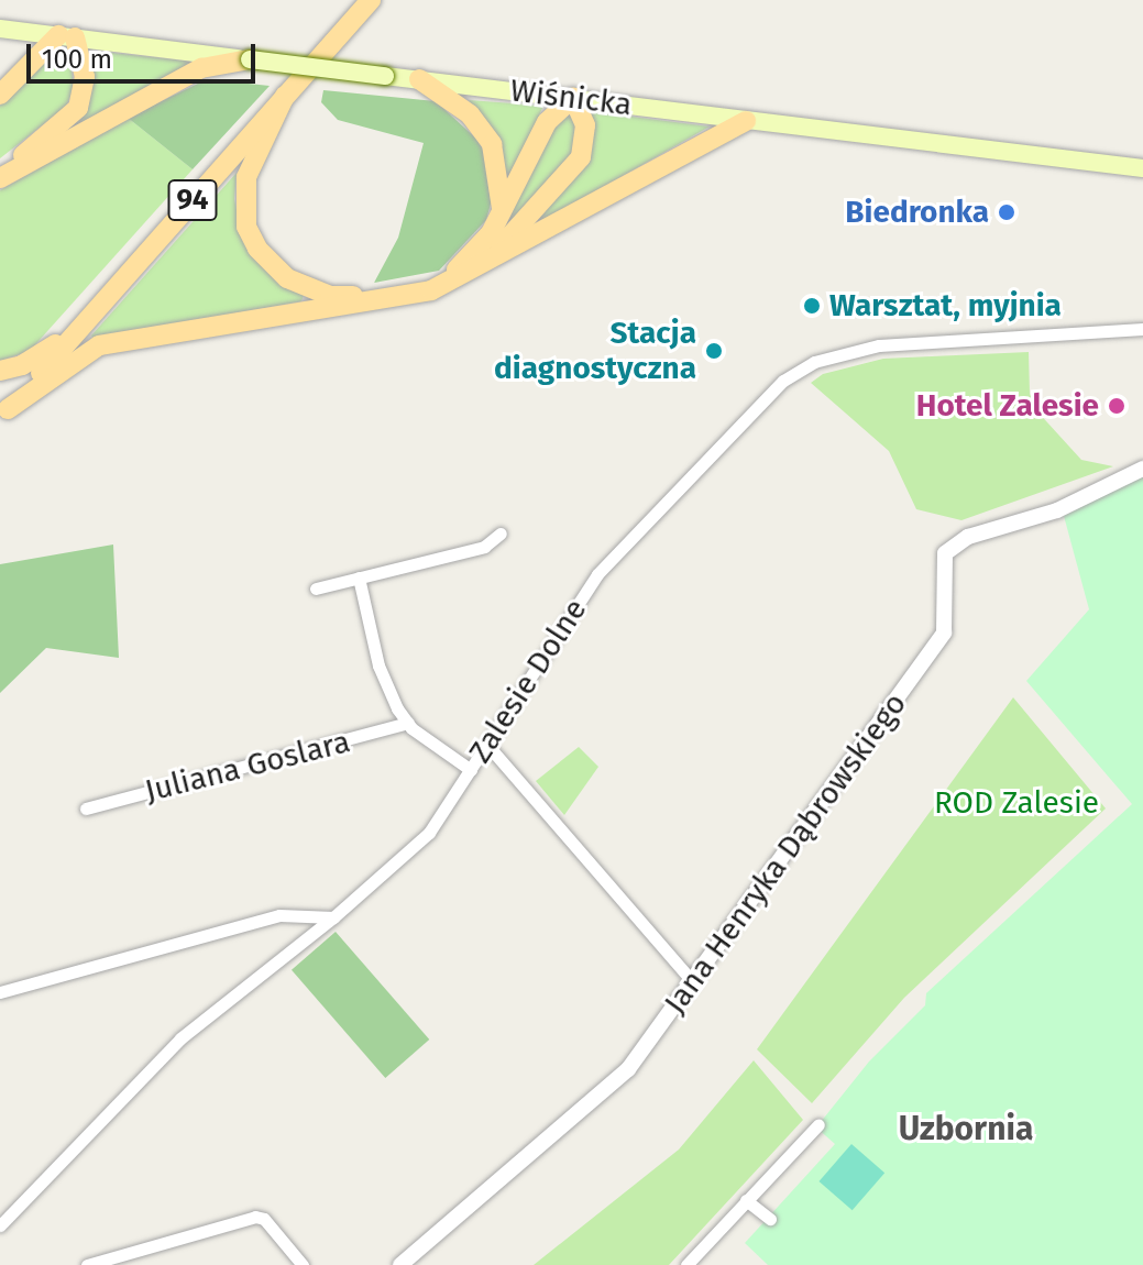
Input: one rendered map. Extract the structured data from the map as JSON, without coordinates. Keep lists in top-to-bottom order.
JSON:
{
  "streets": {
    "main road": ["Wiśnicka", "94"],
    "street": ["Zalesie Dolne", "Juliana Goslara", "Jana Henryka Dąbrowskiego"]
  },
  "districts": ["Uzbornia"],
  "parks": ["ROD Zalesie"],
  "places": [
    "Biedronka",
    "Warsztat, myjnia",
    "Stacja diagnostyczna",
    "Hotel Zalesie"
  ],
  "scale_bar": "100 m"
}
